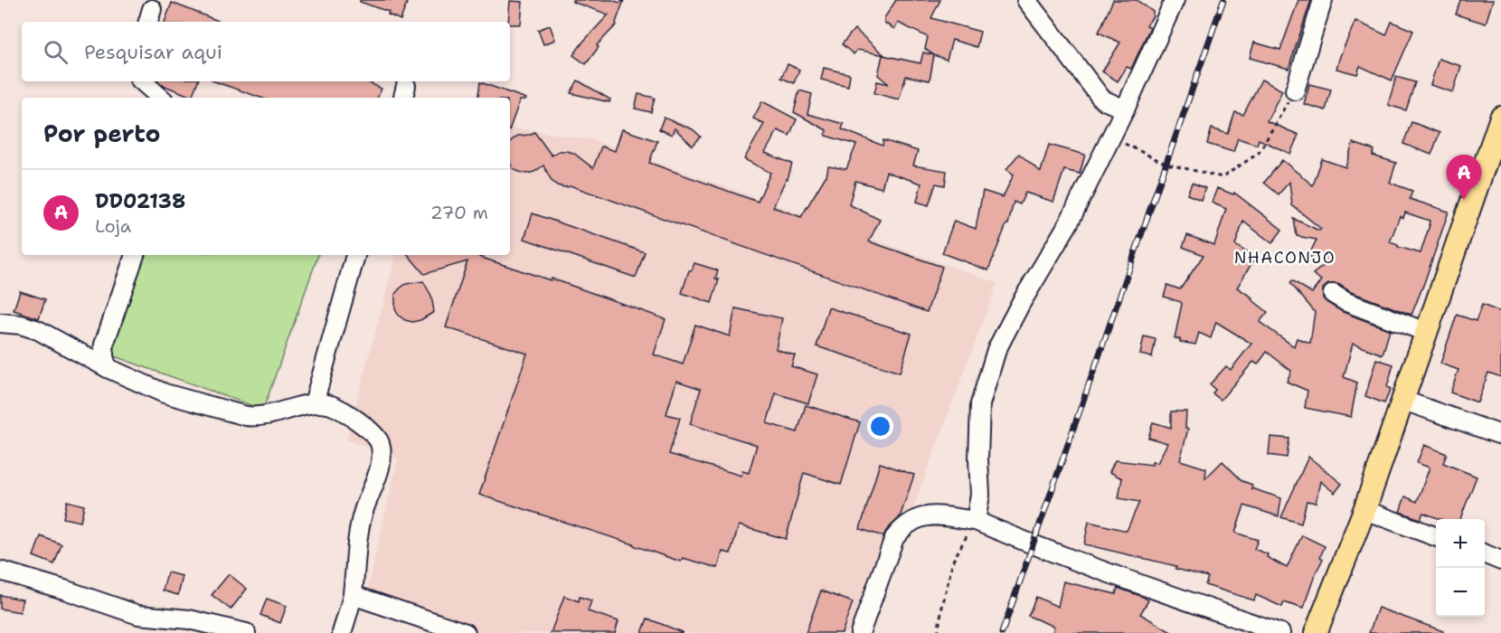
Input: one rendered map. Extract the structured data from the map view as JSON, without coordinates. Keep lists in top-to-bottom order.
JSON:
{
  "districts": ["NHACONJO"],
  "page": {
    "search": "Pesquisar aqui",
    "heading": "Por perto",
    "pins": "A",
    "list": [
      {
        "mark": "A",
        "name": "DD02138",
        "note": "Loja",
        "value": "270 m"
      }
    ],
    "map_buttons": ["+", "−"]
  }
}
